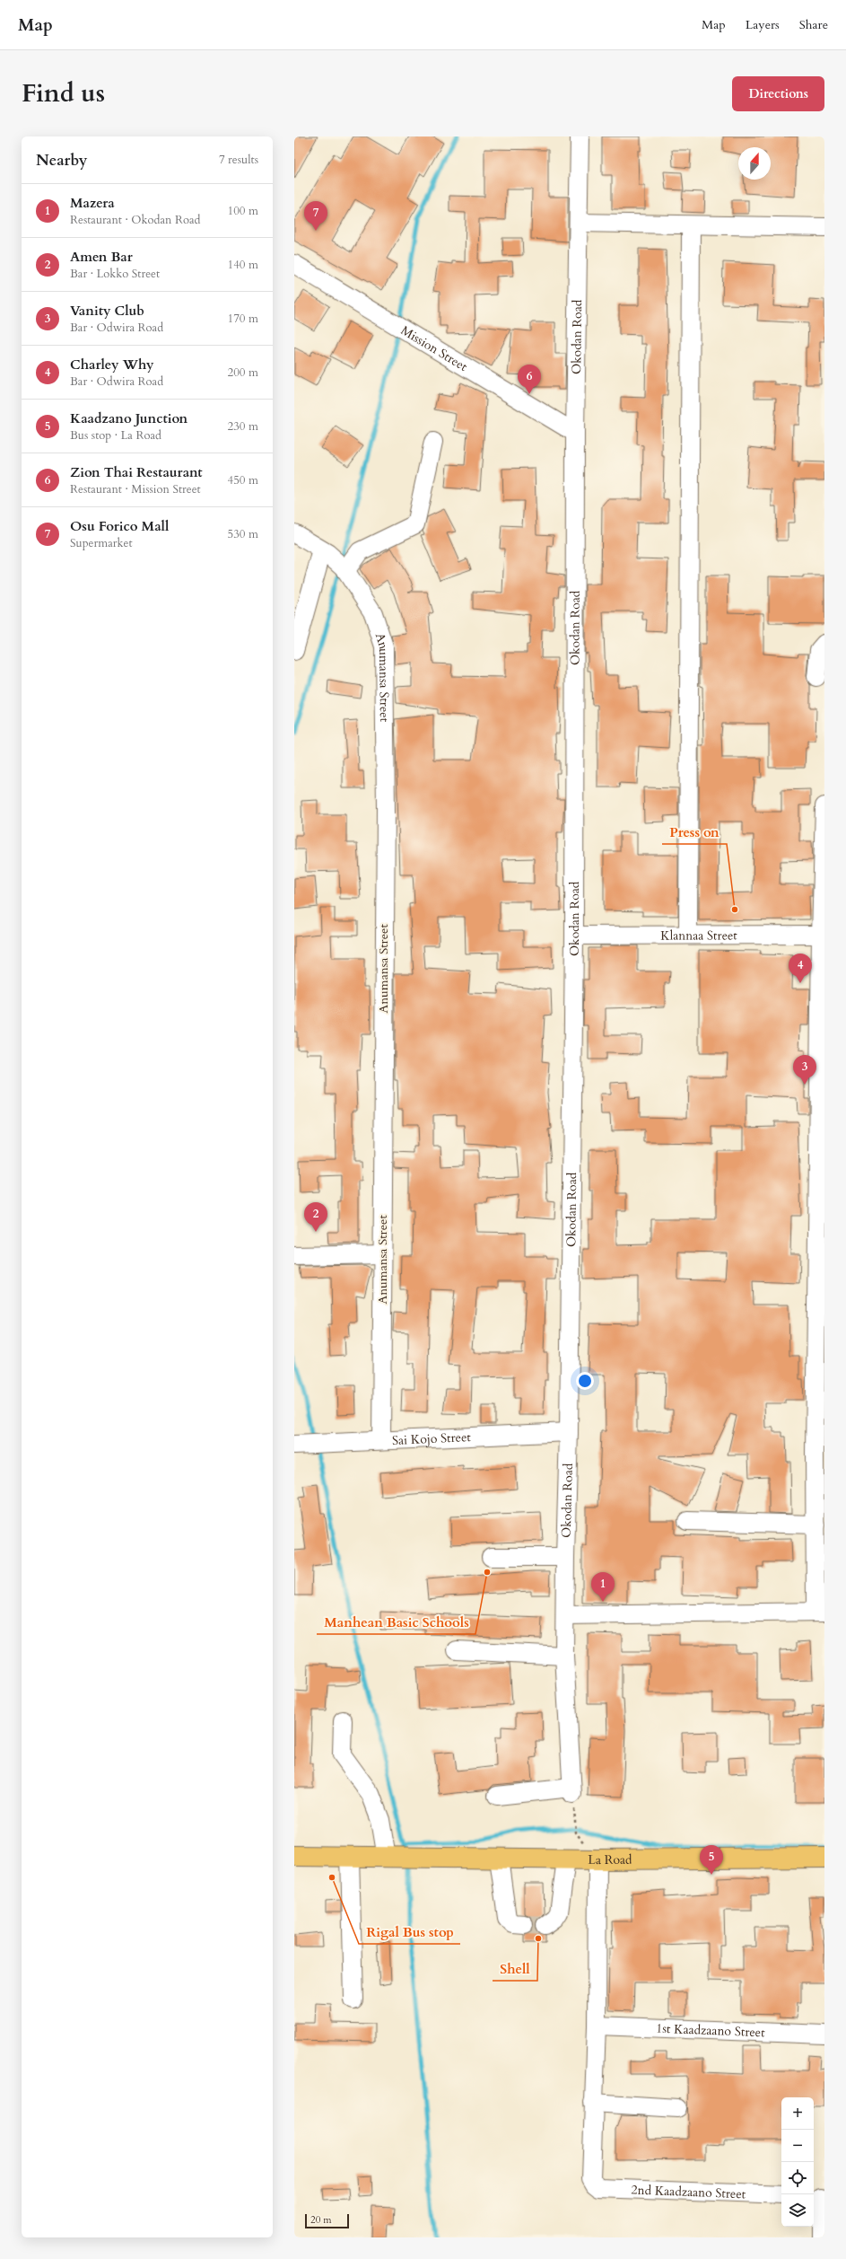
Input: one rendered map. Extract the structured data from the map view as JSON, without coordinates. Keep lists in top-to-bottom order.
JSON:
{
  "streets": {
    "main road": ["La Road"],
    "street": [
      "Okodan Road",
      "Mission Street",
      "Anumansa Street",
      "Klannaa Street",
      "Sai Kojo Street",
      "1st Kaadzaano Street",
      "2nd Kaadzaano Street"
    ]
  },
  "crossings": [
    ["Okodan Road", "Mission Street"],
    ["Okodan Road", "Klannaa Street"],
    ["Okodan Road", "Sai Kojo Street"],
    ["Anumansa Street", "Sai Kojo Street"]
  ],
  "places": [
    "Press on",
    "Manhean Basic Schools",
    "Rigal Bus stop",
    "Shell"
  ],
  "scale_bar": "20 m",
  "north": "top",
  "page": {
    "header": "Map",
    "nav": ["Map", "Layers", "Share"],
    "title": "Find us",
    "buttons": "Directions",
    "heading": ["Nearby", "7 results"],
    "list": [
      {
        "mark": "1",
        "name": "Mazera",
        "note": "Restaurant · Okodan Road",
        "value": "100 m"
      },
      {
        "mark": "2",
        "name": "Amen Bar",
        "note": "Bar · Lokko Street",
        "value": "140 m"
      },
      {
        "mark": "3",
        "name": "Vanity Club",
        "note": "Bar · Odwira Road",
        "value": "170 m"
      },
      {
        "mark": "4",
        "name": "Charley Why",
        "note": "Bar · Odwira Road",
        "value": "200 m"
      },
      {
        "mark": "5",
        "name": "Kaadzano Junction",
        "note": "Bus stop · La Road",
        "value": "230 m"
      },
      {
        "mark": "6",
        "name": "Zion Thai Restaurant",
        "note": "Restaurant · Mission Street",
        "value": "450 m"
      },
      {
        "mark": "7",
        "name": "Osu Forico Mall",
        "note": "Supermarket",
        "value": "530 m"
      }
    ],
    "pins": [
      "7",
      "6",
      "4",
      "3",
      "2",
      "1",
      "5"
    ],
    "map_buttons": ["+", "−"],
    "scale": "20 m"
  }
}
